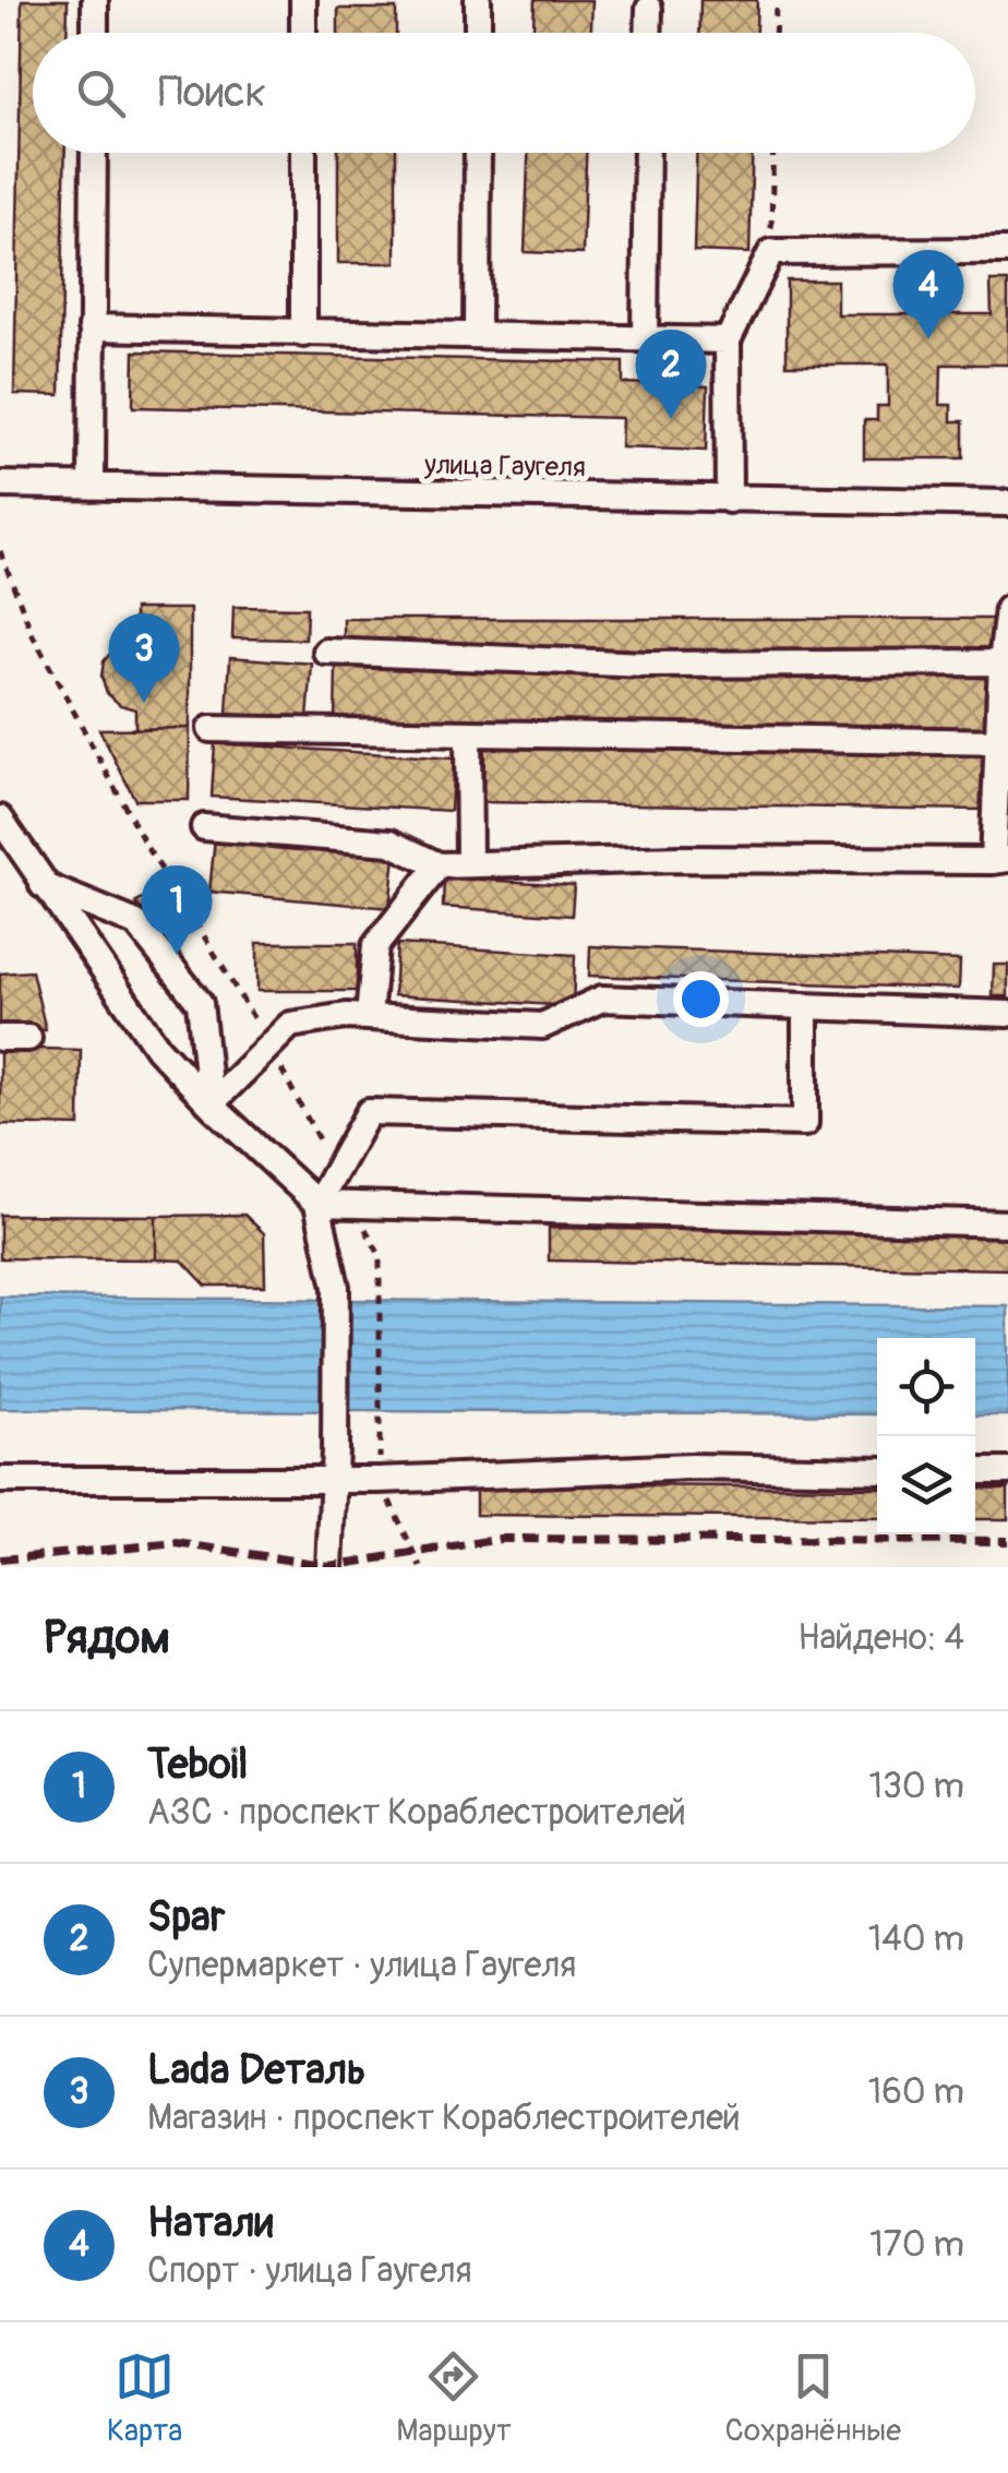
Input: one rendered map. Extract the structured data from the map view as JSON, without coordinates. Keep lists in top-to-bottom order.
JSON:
{
  "streets": {
    "street": ["улица Гаугеля"]
  },
  "page": {
    "search": "Поиск",
    "pins": [
      "4",
      "2",
      "3",
      "1"
    ],
    "heading": ["Рядом", "Найдено: 4"],
    "list": [
      {
        "mark": "1",
        "name": "Teboil",
        "note": "АЗС · проспект Кораблестроителей",
        "value": "130 m"
      },
      {
        "mark": "2",
        "name": "Spar",
        "note": "Супермаркет · улица Гаугеля",
        "value": "140 m"
      },
      {
        "mark": "3",
        "name": "Lada Dеталь",
        "note": "Магазин · проспект Кораблестроителей",
        "value": "160 m"
      },
      {
        "mark": "4",
        "name": "Натали",
        "note": "Спорт · улица Гаугеля",
        "value": "170 m"
      }
    ],
    "nav": ["Карта", "Маршрут", "Сохранённые"]
  }
}
